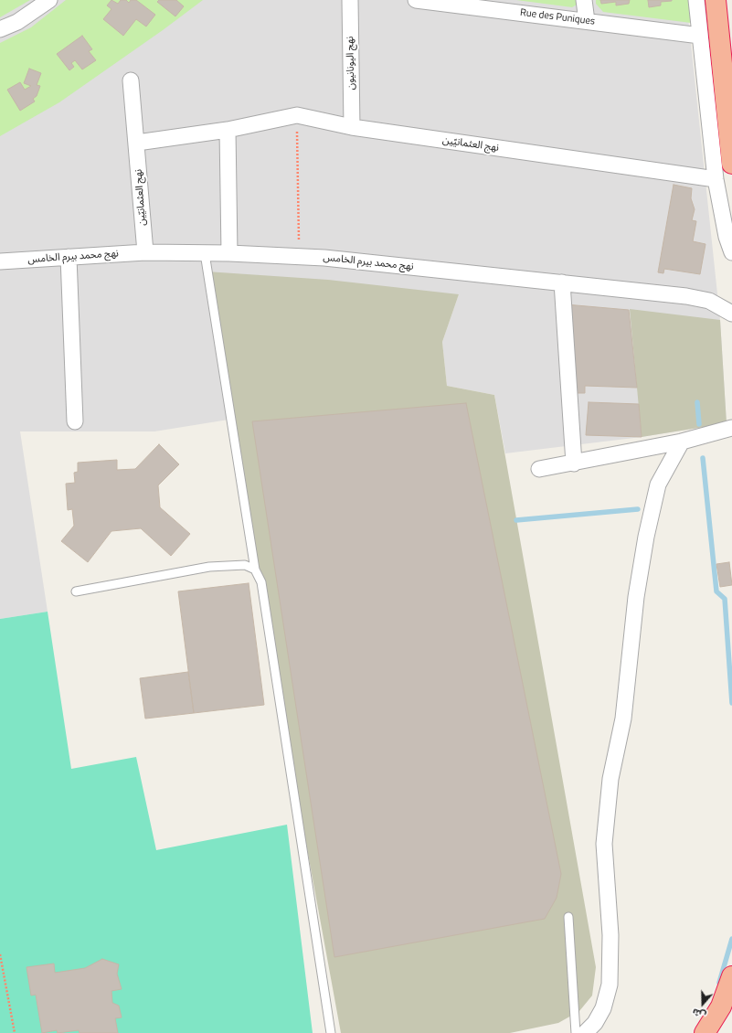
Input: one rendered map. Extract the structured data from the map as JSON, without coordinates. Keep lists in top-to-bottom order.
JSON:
{
  "streets": {
    "street": [
      "Rue des Puniques",
      "نهج اليونانيون",
      "نهج العثمانيّين",
      "نهج محمد بيرم الخامس"
    ]
  },
  "crossings": [
    ["نهج اليونانيون", "نهج العثمانيّين"],
    ["نهج العثمانيّين", "نهج محمد بيرم الخامس"]
  ],
  "north": "bottom"
}
